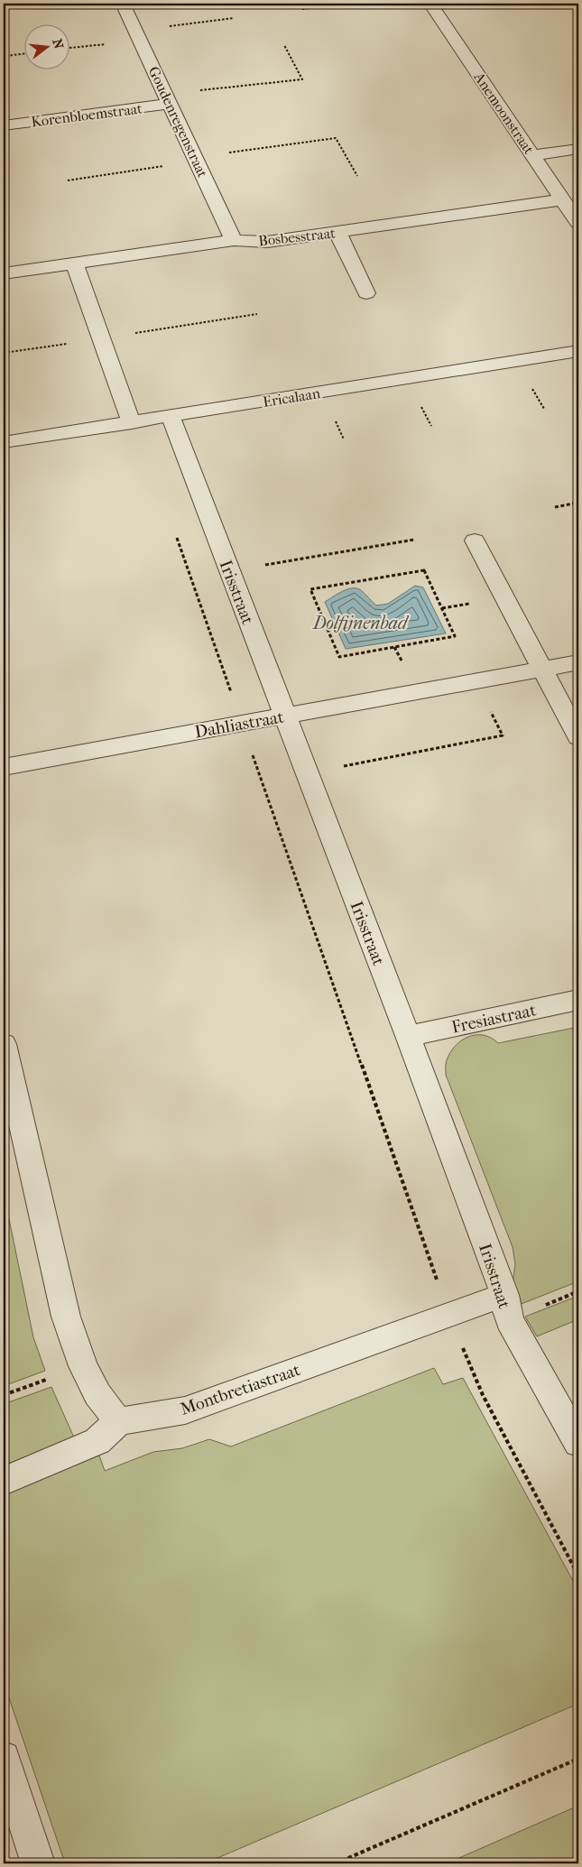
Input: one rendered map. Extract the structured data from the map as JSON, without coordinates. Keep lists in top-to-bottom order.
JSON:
{
  "streets": {
    "street": [
      "Anemoonstraat",
      "Korenbloemstraat",
      "Goudenregenstraat",
      "Bosbesstraat",
      "Ericalaan",
      "Irisstraat",
      "Dahliastraat",
      "Fresiastraat",
      "Montbretiastraat"
    ]
  },
  "crossings": [
    ["Anemoonstraat", "Bosbesstraat"],
    ["Korenbloemstraat", "Goudenregenstraat"],
    ["Goudenregenstraat", "Bosbesstraat"],
    ["Ericalaan", "Irisstraat"],
    ["Irisstraat", "Dahliastraat"],
    ["Irisstraat", "Fresiastraat"],
    ["Irisstraat", "Montbretiastraat"]
  ],
  "water": ["Dolfijnenbad"],
  "north": "right"
}
